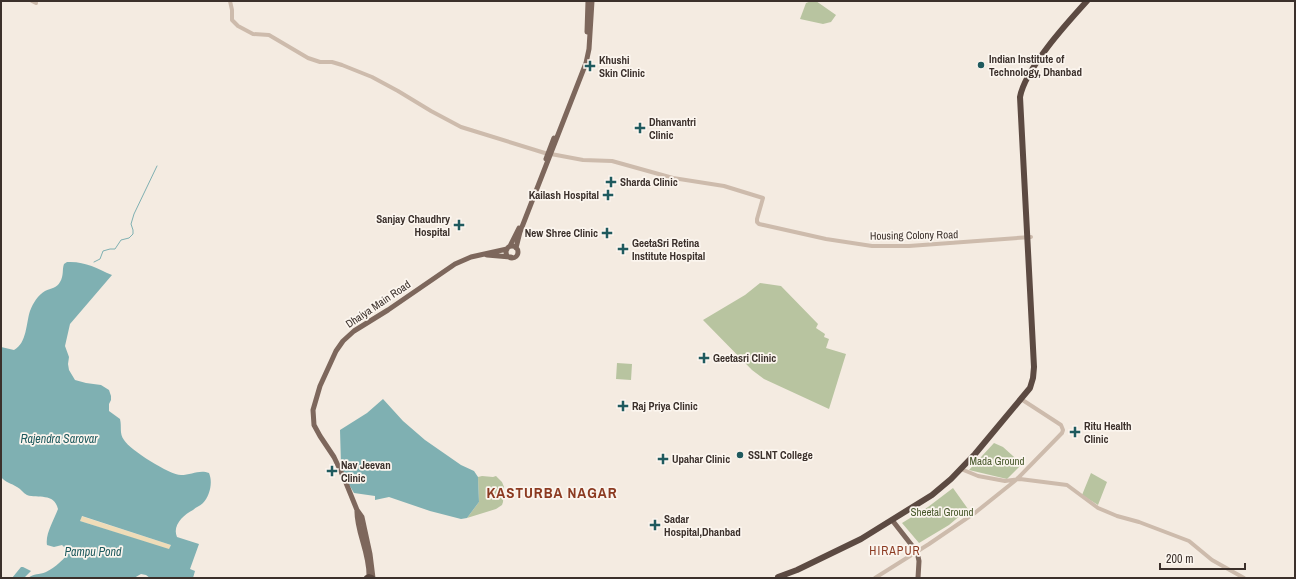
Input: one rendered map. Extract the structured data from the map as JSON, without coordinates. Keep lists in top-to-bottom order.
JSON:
{
  "streets": {
    "main road": ["Dhaiya Main Road"],
    "street": ["Housing Colony Road"]
  },
  "districts": ["KASTURBA NAGAR", "HIRAPUR"],
  "water": ["Rajendra Sarovar", "Pampu Pond"],
  "parks": ["Mada Ground", "Sheetal Ground"],
  "places": {
    "other": ["Indian Institute of Technology, Dhanbad", "SSLNT College"],
    "health": [
      "Khushi Skin Clinic",
      "Dhanvantri Clinic",
      "Sharda Clinic",
      "Kailash Hospital",
      "Sanjay Chaudhry Hospital",
      "New Shree Clinic",
      "GeetaSri Retina Institute Hospital",
      "Geetasri Clinic",
      "Raj Priya Clinic",
      "Ritu Health Clinic",
      "Upahar Clinic",
      "Nav Jeevan Clinic",
      "Sadar Hospital,Dhanbad"
    ]
  },
  "scale_bar": "200 m"
}
